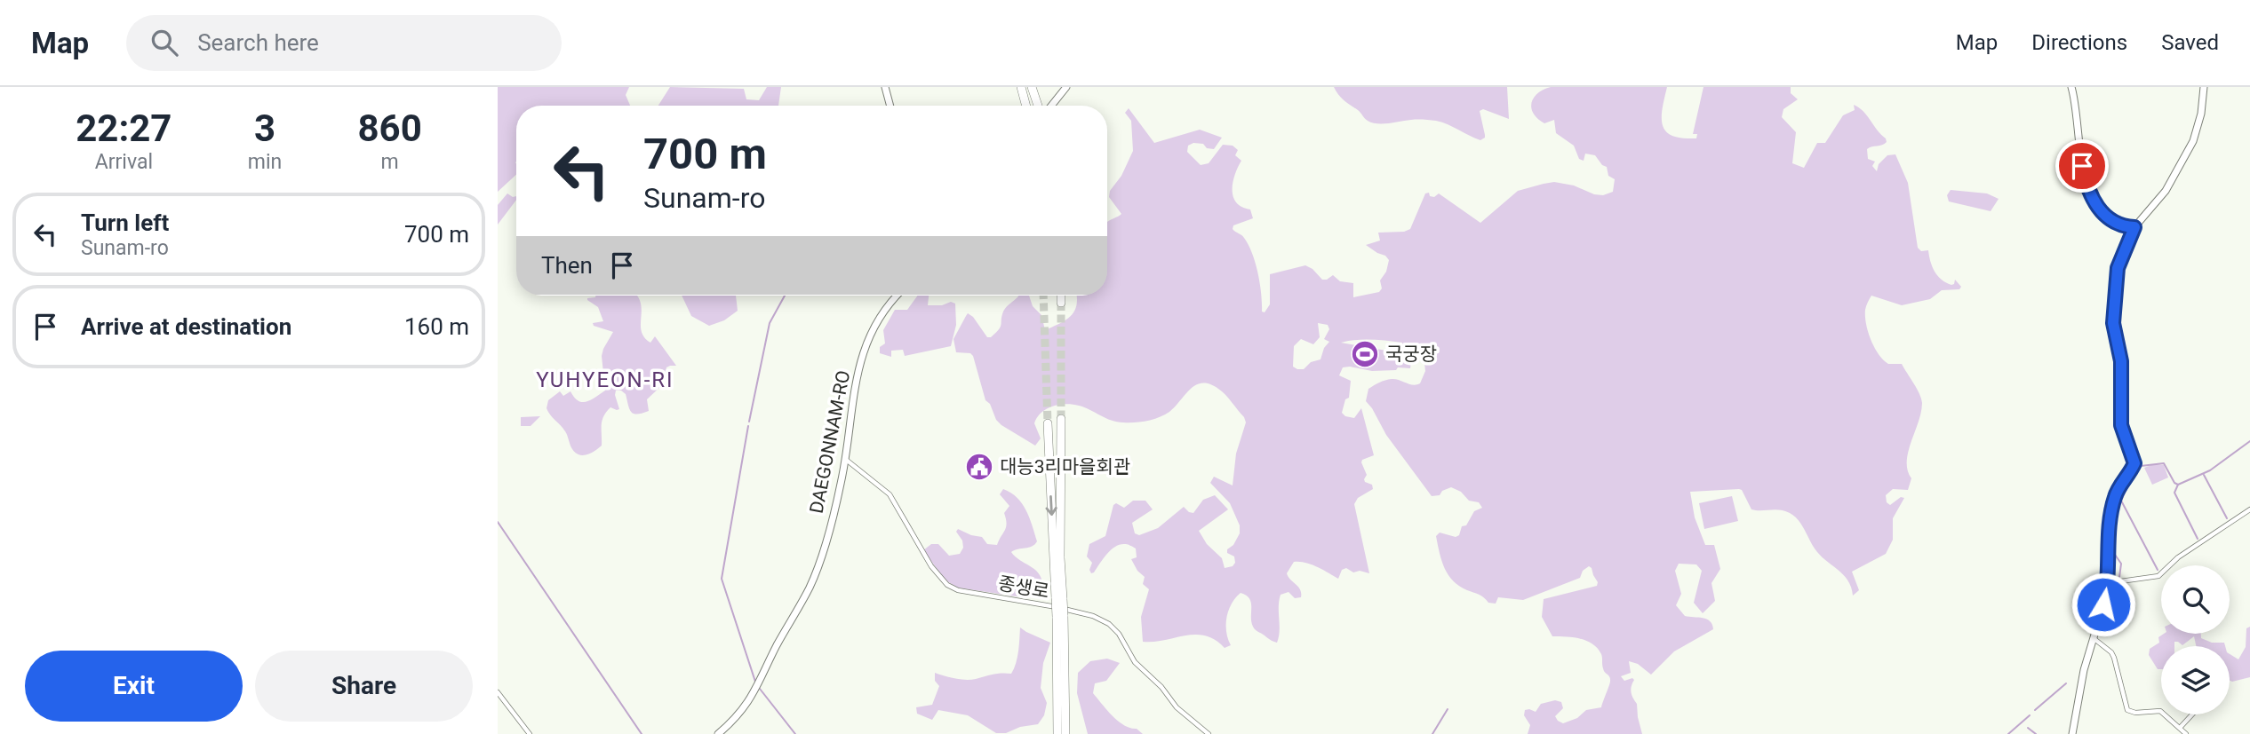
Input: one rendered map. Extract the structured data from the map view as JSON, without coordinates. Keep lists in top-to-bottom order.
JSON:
{
  "streets": {
    "street": ["DAEGONNAM-RO", "종생로"]
  },
  "crossings": [
    ["DAEGONNAM-RO", "종생로"]
  ],
  "districts": ["YUHYEON-RI"],
  "places": {
    "sports": ["국궁장"],
    "public building": ["대능3리마을회관"]
  },
  "page": {
    "header": "Map",
    "search": "Search here",
    "nav": ["Map", "Directions", "Saved"],
    "eta": [
      "22:27",
      "Arrival",
      "3",
      "min",
      "860",
      "m"
    ],
    "turn": ["700 m", "Sunam-ro"],
    "list": [
      {
        "name": "Turn left",
        "note": "Sunam-ro",
        "value": "700 m"
      },
      {
        "name": "Arrive at destination",
        "value": "160 m"
      }
    ],
    "then": "Then",
    "buttons": ["Exit", "Share"]
  }
}
